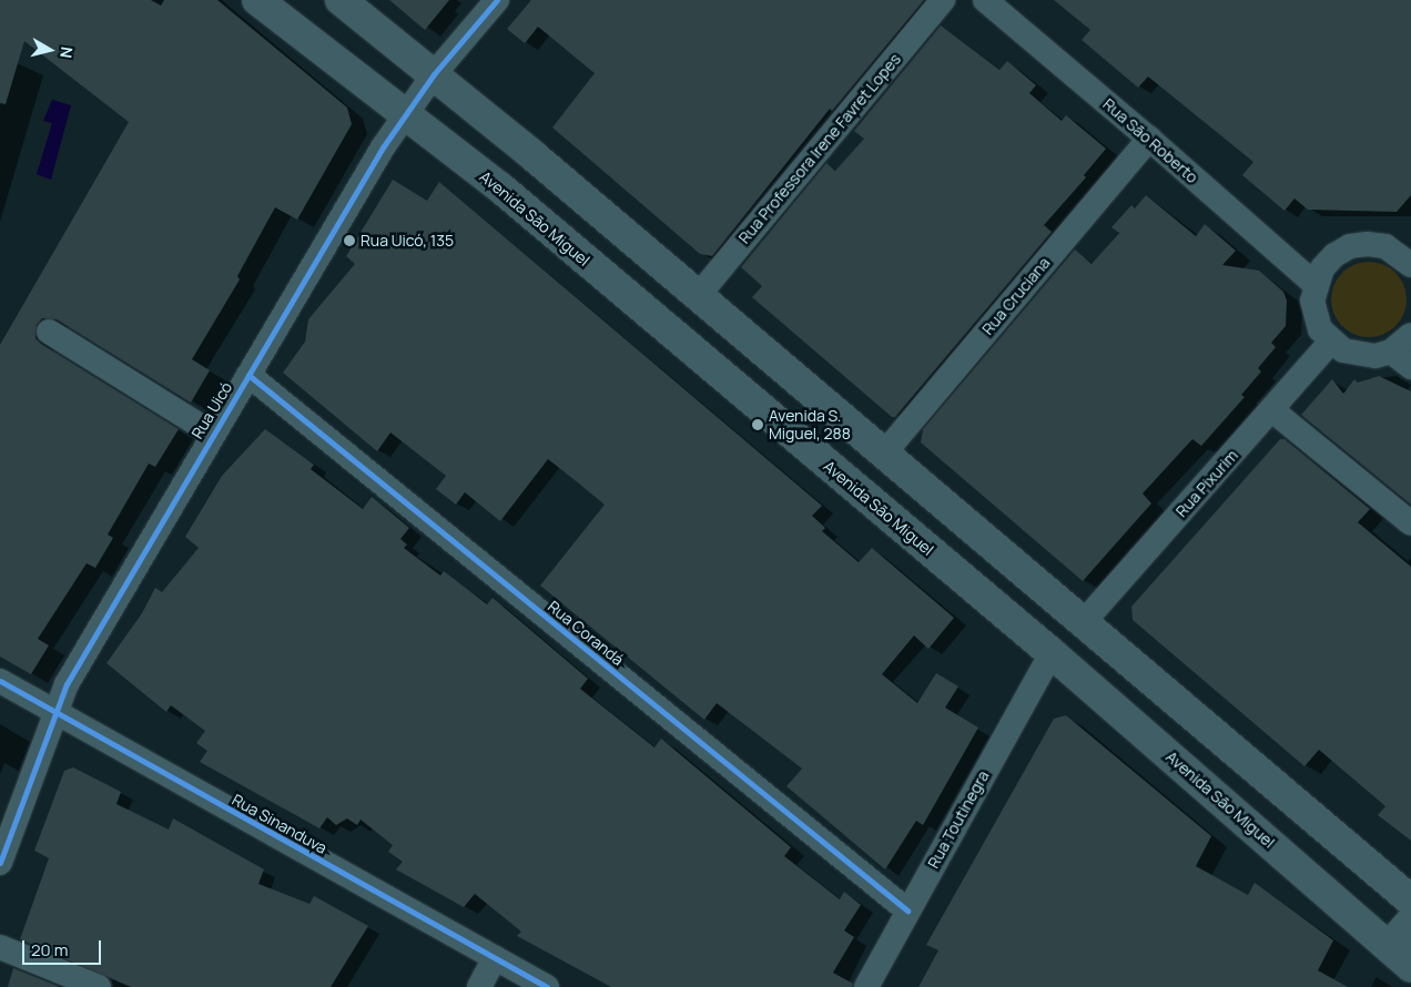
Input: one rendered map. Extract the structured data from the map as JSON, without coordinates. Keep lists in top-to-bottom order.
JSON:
{
  "streets": {
    "main road": ["Avenida São Miguel"],
    "street": [
      "Rua São Roberto",
      "Rua Professora Irene Favret Lopes",
      "Rua Cruciana",
      "Rua Uicó",
      "Rua Pixurim",
      "Rua Corandá",
      "Rua Toutinegra",
      "Rua Sinanduva"
    ]
  },
  "crossings": [
    ["Rua São Roberto", "Rua Cruciana"],
    ["Avenida São Miguel", "Rua Uicó"],
    ["Avenida São Miguel", "Rua Toutinegra"],
    ["Rua Uicó", "Rua Corandá"],
    ["Rua Uicó", "Rua Sinanduva"],
    ["Rua Corandá", "Rua Toutinegra"]
  ],
  "places": ["Rua Uicó, 135", "Avenida S. Miguel, 288"],
  "scale_bar": "20 m",
  "north": "right"
}
